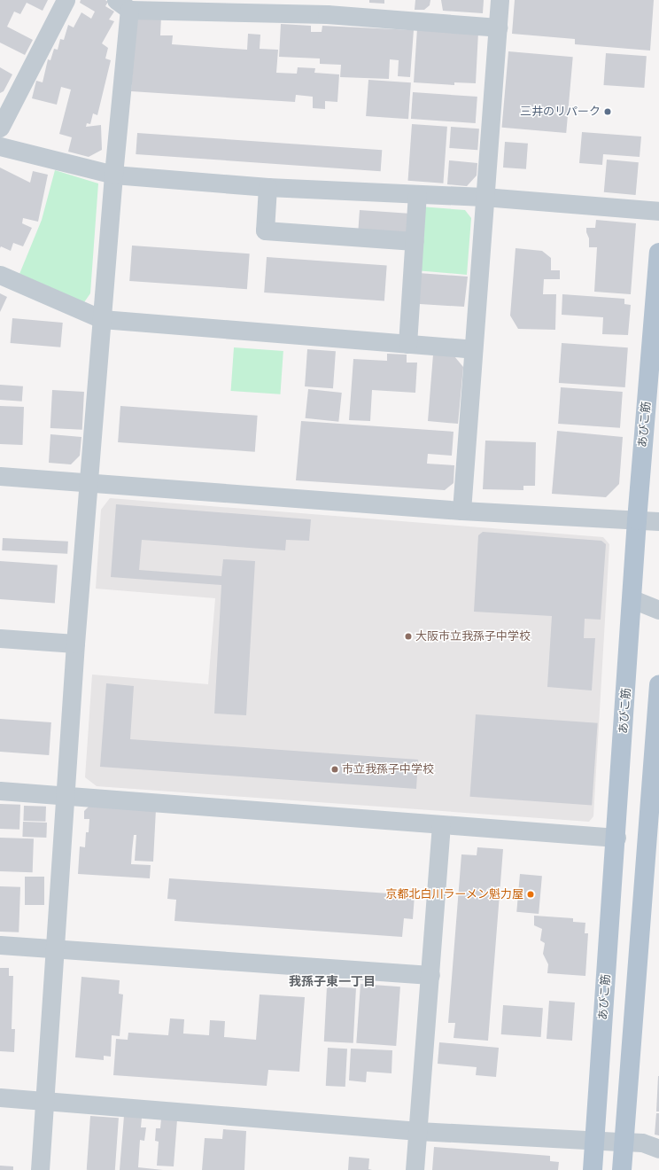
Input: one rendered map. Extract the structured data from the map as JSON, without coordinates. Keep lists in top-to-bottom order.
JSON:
{
  "streets": {
    "main road": ["あびこ筋"]
  },
  "districts": ["我孫子東一丁目"],
  "places": [
    "三井のリパーク",
    "大阪市立我孫子中学校",
    "市立我孫子中学校",
    "京都北白川ラーメン魁力屋"
  ]
}
